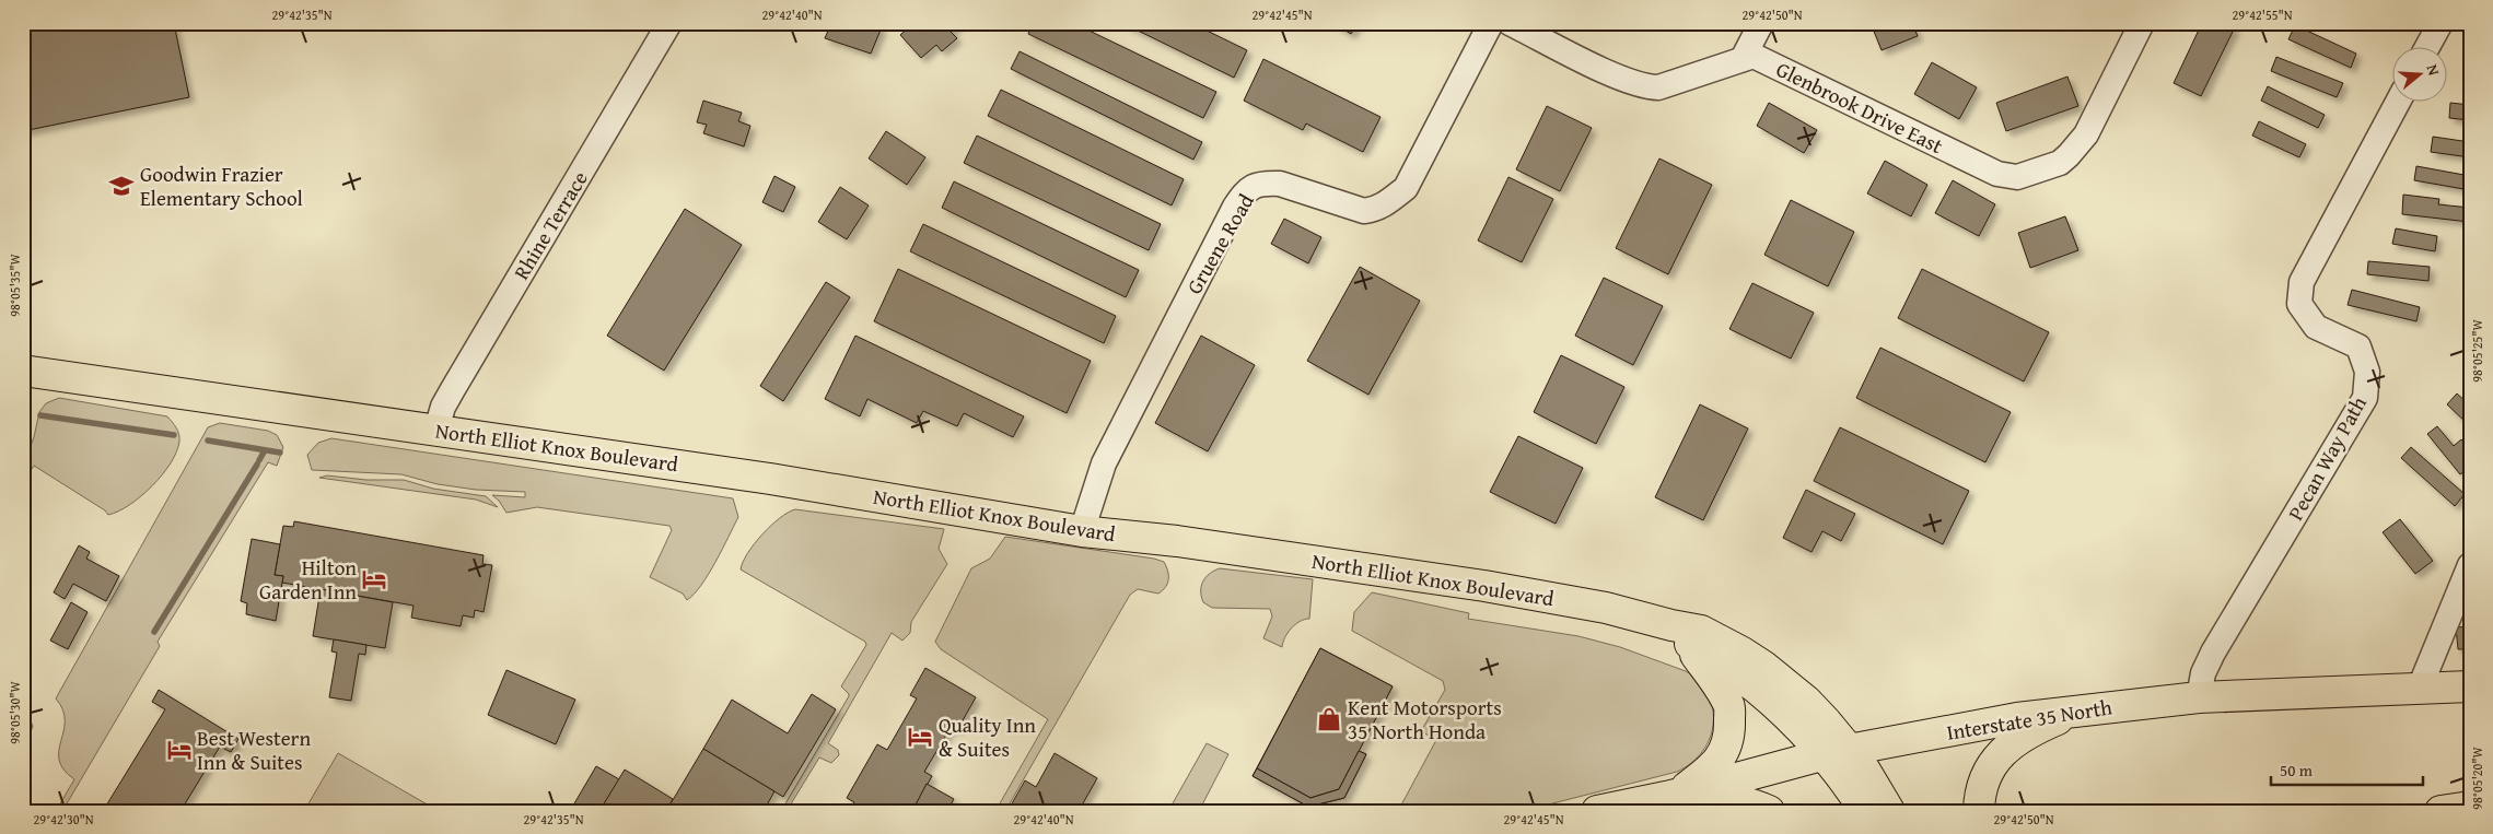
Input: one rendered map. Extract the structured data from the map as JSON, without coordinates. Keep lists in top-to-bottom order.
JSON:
{
  "streets": {
    "main road": ["North Elliot Knox Boulevard", "Interstate 35 North"],
    "street": [
      "Glenbrook Drive East",
      "Rhine Terrace",
      "Gruene Road",
      "Pecan Way Path"
    ]
  },
  "crossings": [
    ["Rhine Terrace", "North Elliot Knox Boulevard"],
    ["Gruene Road", "North Elliot Knox Boulevard"],
    ["North Elliot Knox Boulevard", "Interstate 35 North"],
    ["Pecan Way Path", "Interstate 35 North"]
  ],
  "places": {
    "school or university": ["Goodwin Frazier Elementary School"],
    "hotel": ["Hilton Garden Inn", "Quality Inn & Suites", "Best Western Inn & Suites"],
    "shop": ["Kent Motorsports 35 North Honda"]
  },
  "scale_bar": "50 m",
  "north": "right",
  "coordinates": [
    "29°42'35\"N",
    "29°42'40\"N",
    "29°42'45\"N",
    "29°42'50\"N",
    "29°42'55\"N",
    "98°05'35\"W",
    "98°05'25\"W",
    "98°05'30\"W",
    "98°05'20\"W",
    "29°42'30\"N"
  ]
}
